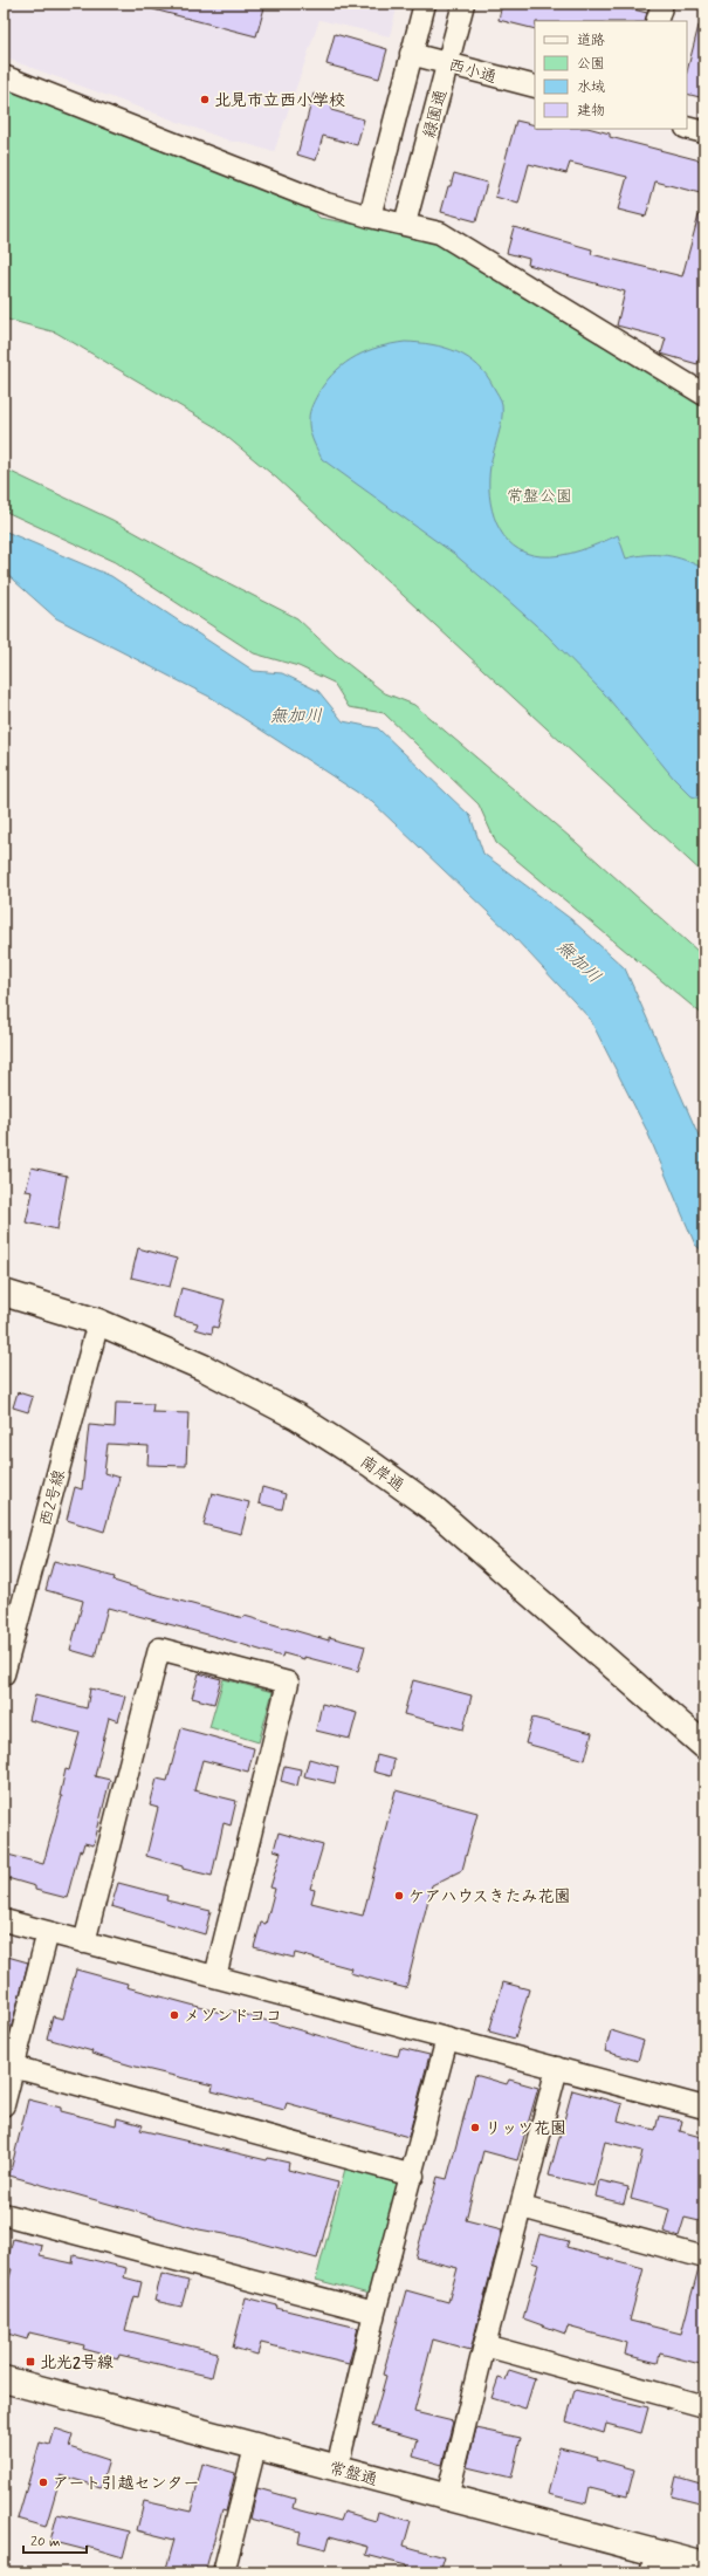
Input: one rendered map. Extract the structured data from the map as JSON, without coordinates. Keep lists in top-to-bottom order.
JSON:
{
  "streets": {
    "main road": ["南岸通", "常盤通"],
    "street": ["西小通", "緑園通", "西2号線"]
  },
  "crossings": [
    ["西小通", "緑園通"],
    ["南岸通", "西2号線"]
  ],
  "water": ["無加川"],
  "parks": ["常盤公園"],
  "places": {
    "other": [
      "北見市立西小学校",
      "ケアハウスきたみ花園",
      "メゾンドココ",
      "リッツ花園",
      "アート引越センター"
    ],
    "transit": ["北光2号線"]
  },
  "legend": [
    "道路",
    "公園",
    "水域",
    "建物"
  ],
  "scale_bar": "20 m"
}
